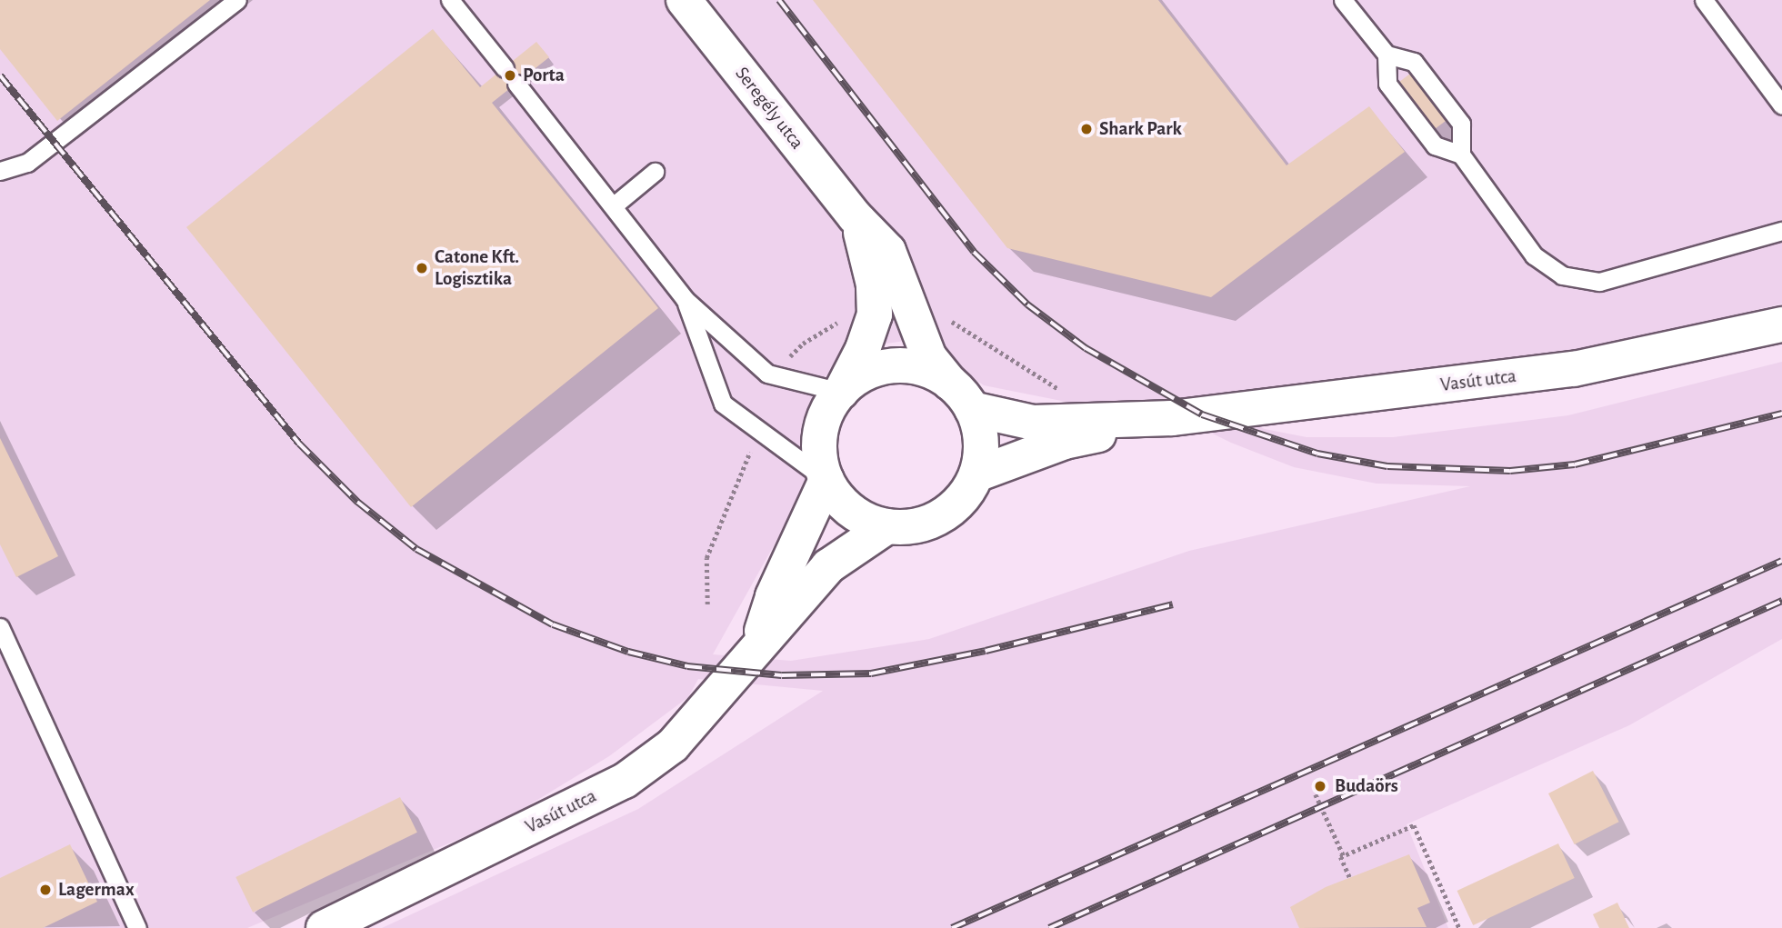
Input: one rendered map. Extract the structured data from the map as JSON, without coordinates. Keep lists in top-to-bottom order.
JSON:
{
  "streets": {
    "street": ["Seregély utca", "Vasút utca"]
  },
  "crossings": [
    ["Seregély utca", "Vasút utca"]
  ],
  "places": [
    "Porta",
    "Shark Park",
    "Catone Kft. Logisztika",
    "Budaörs",
    "Lagermax"
  ]
}
